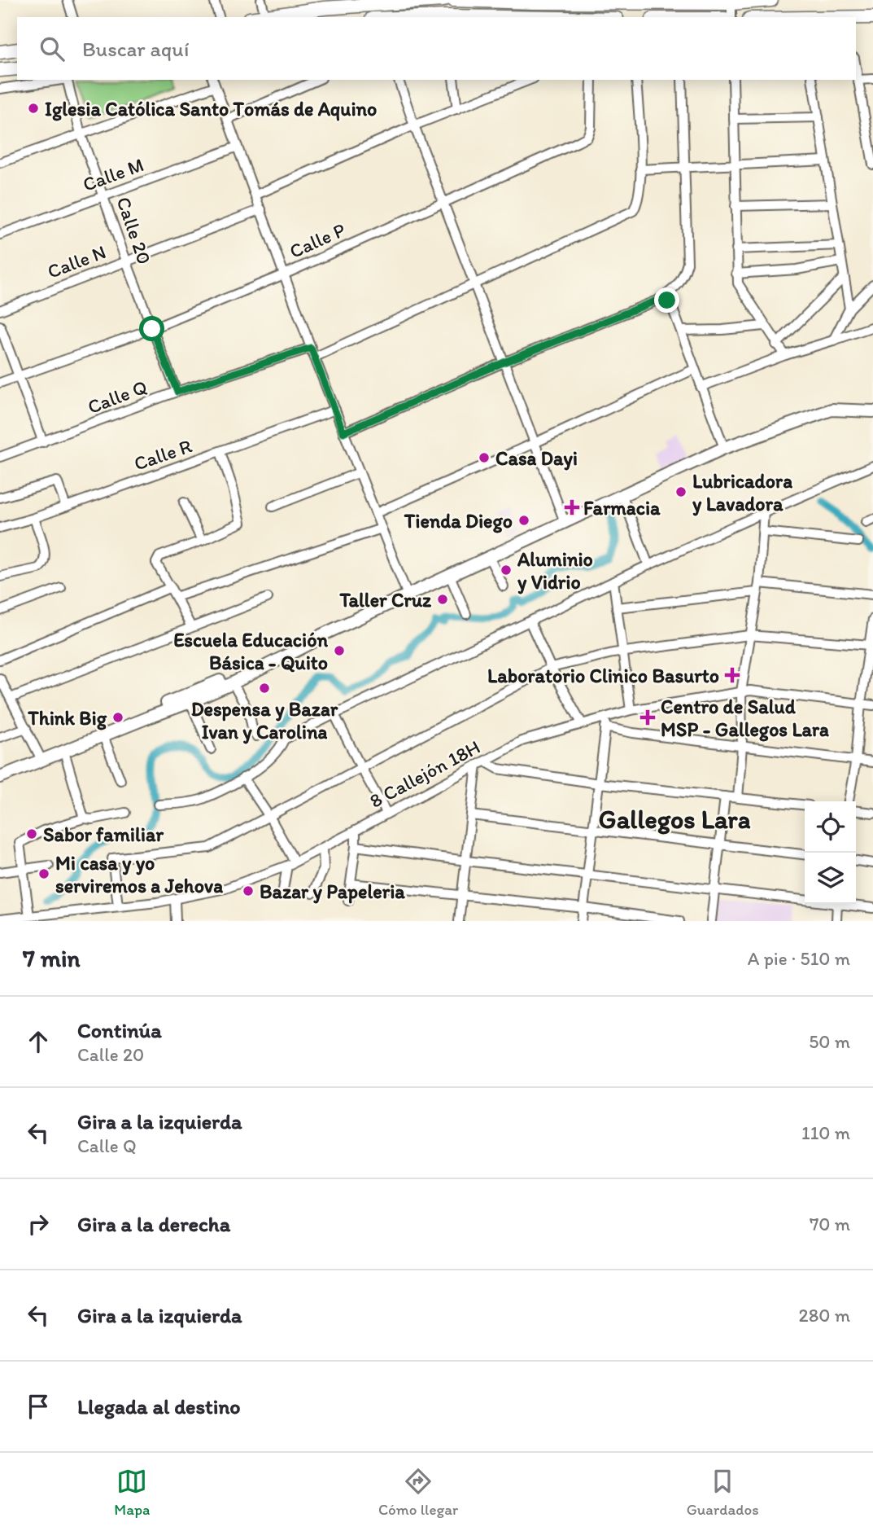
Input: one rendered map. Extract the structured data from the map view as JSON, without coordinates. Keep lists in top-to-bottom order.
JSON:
{
  "streets": {
    "street": [
      "Calle M",
      "Calle 20",
      "Calle P",
      "Calle N",
      "Calle Q",
      "Calle R",
      "8 Callejón 18H"
    ]
  },
  "crossings": [
    ["Calle M", "Calle 20"],
    ["Calle 20", "Calle P"],
    ["Calle 20", "Calle N"],
    ["Calle 20", "Calle Q"]
  ],
  "districts": ["Gallegos Lara"],
  "places": {
    "other": [
      "Iglesia Católica Santo Tomás de Aquino",
      "Casa Dayi",
      "Lubricadora y Lavadora",
      "Tienda Diego",
      "Aluminio y Vidrio",
      "Taller Cruz",
      "Escuela Educación Básica - Quito",
      "Despensa y Bazar Ivan y Carolina",
      "Think Big",
      "Sabor familiar",
      "Mi casa y yo serviremos a Jehova",
      "Bazar y Papeleria"
    ],
    "health": ["Farmacia", "Laboratorio Clinico Basurto", "Centro de Salud MSP - Gallegos Lara"]
  },
  "page": {
    "search": "Buscar aquí",
    "heading": ["7 min", "A pie · 510 m"],
    "list": [
      ["Continúa", "Calle 20", "50 m"],
      ["Gira a la izquierda", "Calle Q", "110 m"],
      ["Gira a la derecha", "70 m"],
      ["Gira a la izquierda", "280 m"],
      "Llegada al destino"
    ],
    "nav": ["Mapa", "Cómo llegar", "Guardados"]
  }
}
